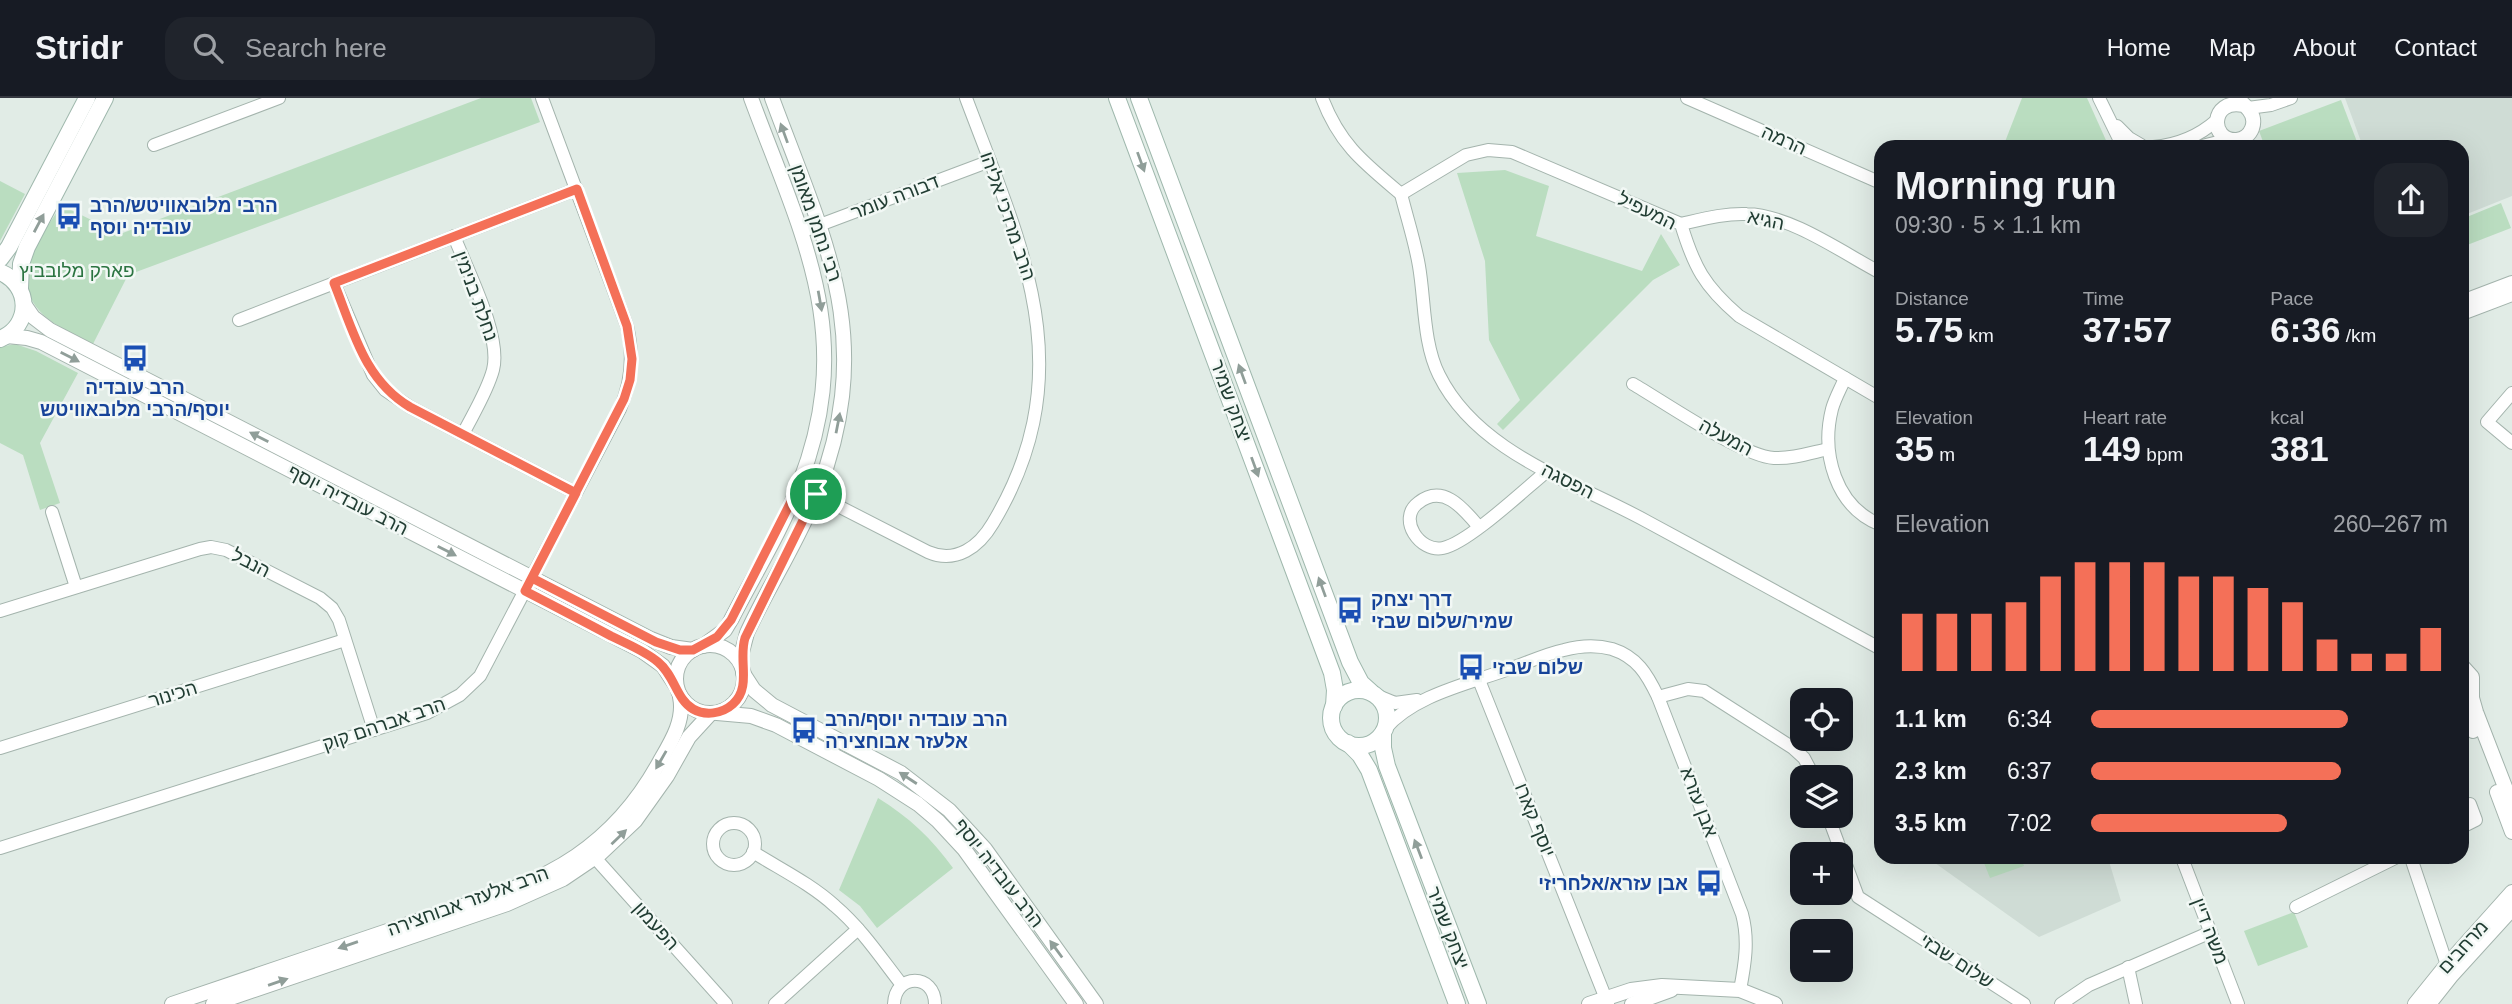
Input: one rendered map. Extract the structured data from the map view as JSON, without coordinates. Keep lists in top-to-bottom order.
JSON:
{
  "streets": {
    "main road": ["יצחק שמיר"],
    "street": [
      "הרמה",
      "דבורה עומר",
      "המעפיל",
      "הרב מרדכי אליהו",
      "הגיא",
      "רבי נחמן מאומן",
      "נחלת בנימין",
      "המעלה",
      "הפסגה",
      "הרב עובדיה יוסף",
      "הנבל",
      "הכינור",
      "הרב אברהם קוק",
      "אבן עזרא",
      "יוסף קארו",
      "הרב אלעזר אבוחצירה",
      "הפעמון",
      "משה דיין",
      "מרחבים",
      "שלום שבזי"
    ]
  },
  "crossings": [
    ["דבורה עומר", "הרב מרדכי אליהו"],
    ["דבורה עומר", "רבי נחמן מאומן"],
    ["המעפיל", "הגיא"],
    ["המעפיל", "הפסגה"],
    ["הרב מרדכי אליהו", "רבי נחמן מאומן"],
    ["רבי נחמן מאומן", "הרב עובדיה יוסף"],
    ["רבי נחמן מאומן", "הרב אלעזר אבוחצירה"],
    ["הרב עובדיה יוסף", "הרב אברהם קוק"],
    ["הרב עובדיה יוסף", "הרב אלעזר אבוחצירה"],
    ["הנבל", "הכינור"],
    ["הנבל", "הרב אברהם קוק"],
    ["הרב אלעזר אבוחצירה", "הפעמון"]
  ],
  "parks": ["פארק מלובביץ"],
  "places": {
    "bus stop": [
      "הרבי מלובאוויטש/הרב עובדיה יוסף",
      "הרב עובדיה יוסף/הרבי מלובאוויטש",
      "דרך יצחק שמיר/שלום שבזי",
      "שלום שבזי",
      "הרב עובדיה יוסף/הרב אלעזר אבוחצירה",
      "אבן עזרא/אלחריזי"
    ]
  },
  "page": {
    "header": "Stridr",
    "search": "Search here",
    "nav": [
      "Home",
      "Map",
      "About",
      "Contact"
    ],
    "heading": ["Morning run", "09:30 · 5 × 1.1 km"],
    "stats": [
      ["Distance", "5.75 km"],
      ["Time", "37:57"],
      ["Pace", "6:36 /km"],
      ["Elevation", "35 m"],
      ["Heart rate", "149 bpm"],
      ["kcal", "381"]
    ],
    "chart": ["Elevation", "260–267 m"],
    "map_buttons": ["+", "−"],
    "list": [
      {
        "name": "1.1 km",
        "note": "6:34"
      },
      {
        "name": "2.3 km",
        "note": "6:37"
      },
      {
        "name": "3.5 km",
        "note": "7:02"
      }
    ]
  }
}
